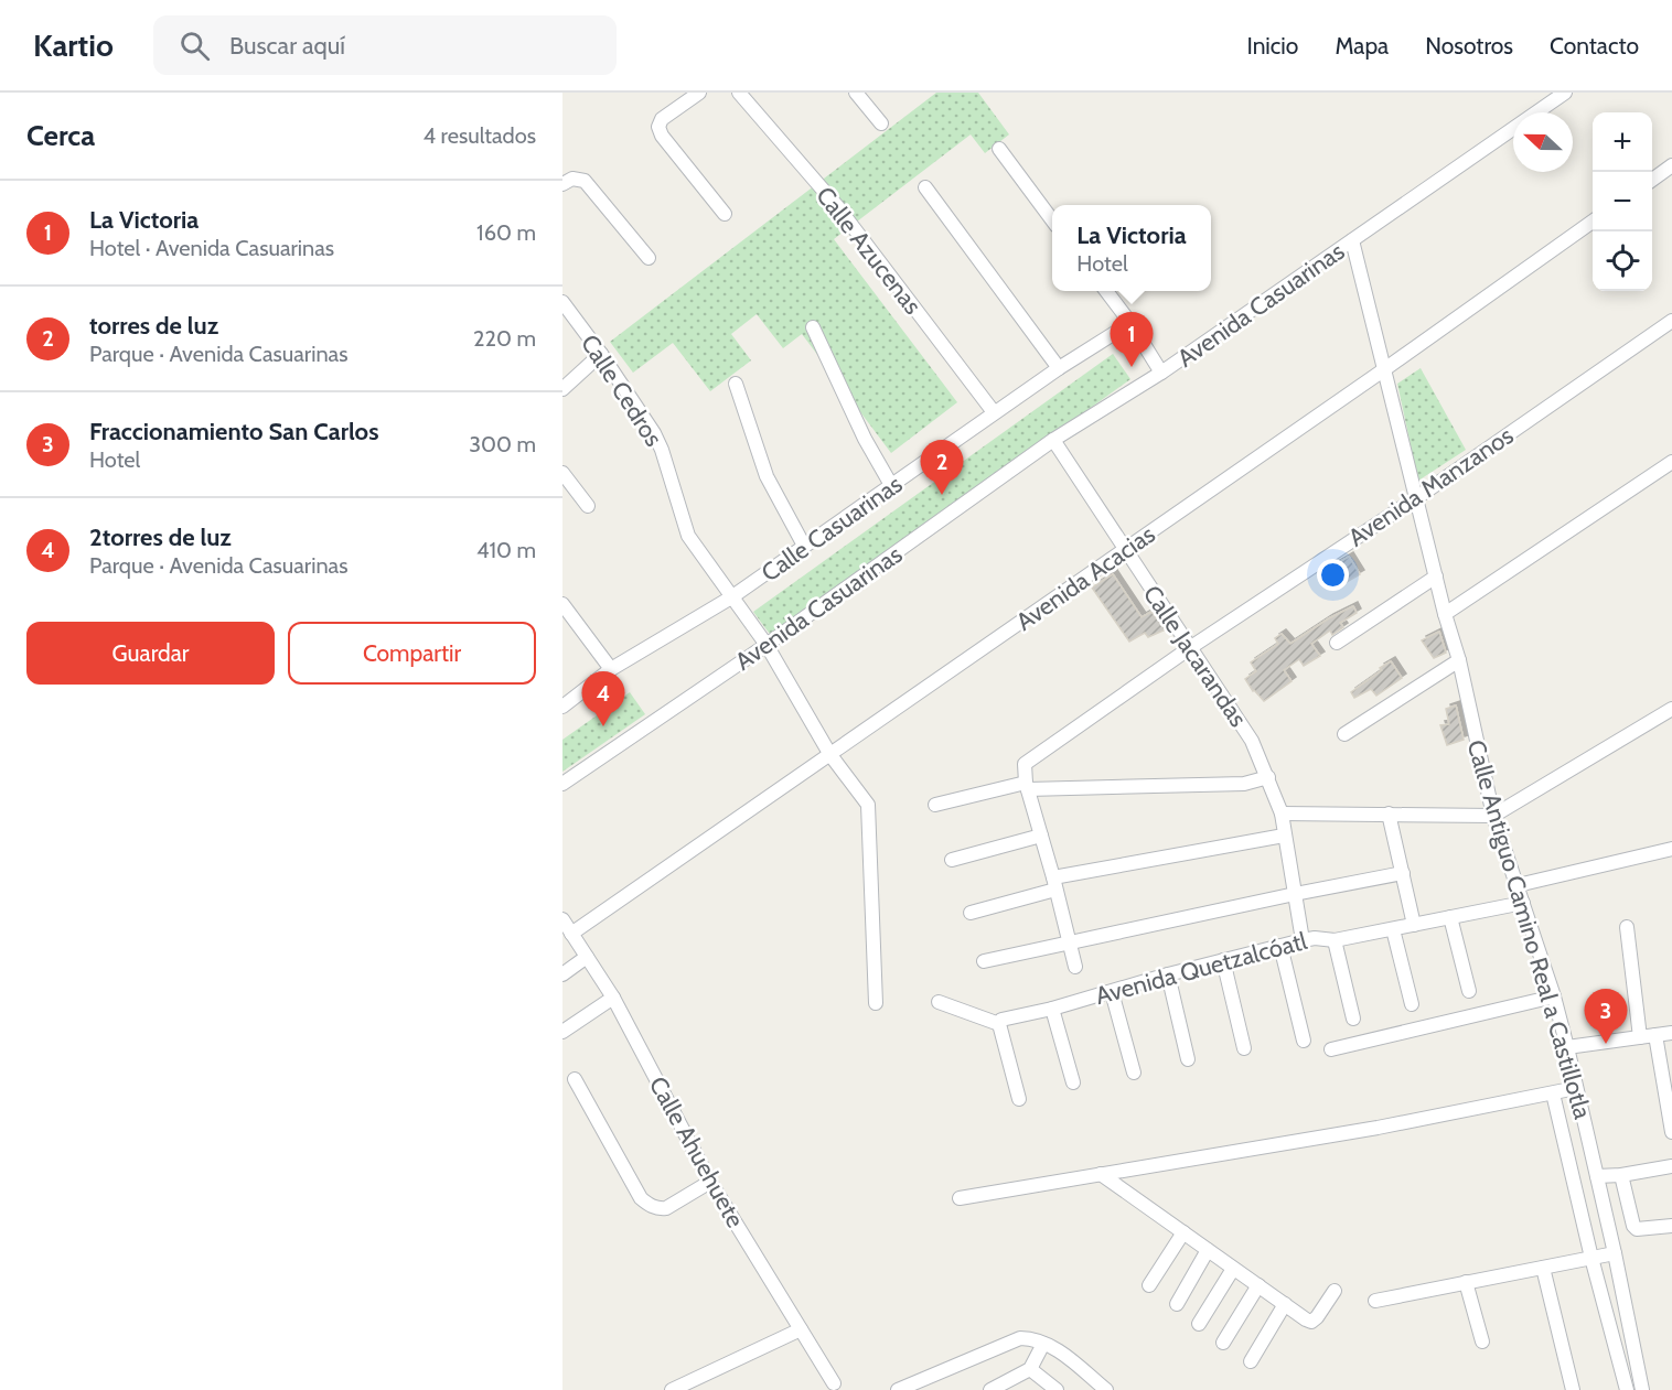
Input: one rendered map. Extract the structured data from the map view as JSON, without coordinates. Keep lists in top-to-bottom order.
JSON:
{
  "streets": {
    "street": [
      "Calle Azucenas",
      "Avenida Casuarinas",
      "Calle Cedros",
      "Avenida Manzanos",
      "Calle Casuarinas",
      "Avenida Acacias",
      "Calle Jacarandas",
      "Calle Antiguo Camino Real a Castillotla",
      "Avenida Quetzalcóatl",
      "Calle Ahuehuete"
    ]
  },
  "crossings": [
    ["Calle Azucenas", "Calle Casuarinas"],
    ["Avenida Casuarinas", "Calle Cedros"],
    ["Avenida Casuarinas", "Calle Jacarandas"],
    ["Avenida Casuarinas", "Calle Antiguo Camino Real a Castillotla"],
    ["Calle Cedros", "Calle Casuarinas"],
    ["Calle Cedros", "Avenida Acacias"],
    ["Avenida Manzanos", "Calle Jacarandas"],
    ["Avenida Manzanos", "Calle Antiguo Camino Real a Castillotla"],
    ["Avenida Acacias", "Calle Jacarandas"],
    ["Avenida Acacias", "Calle Antiguo Camino Real a Castillotla"],
    ["Avenida Acacias", "Calle Ahuehuete"],
    ["Calle Jacarandas", "Avenida Quetzalcóatl"],
    ["Calle Antiguo Camino Real a Castillotla", "Avenida Quetzalcóatl"]
  ],
  "north": "left",
  "page": {
    "header": "Kartio",
    "search": "Buscar aquí",
    "nav": [
      "Inicio",
      "Mapa",
      "Nosotros",
      "Contacto"
    ],
    "heading": ["Cerca", "4 resultados"],
    "map_buttons": ["+", "−"],
    "list": [
      {
        "mark": "1",
        "name": "La Victoria",
        "note": "Hotel · Avenida Casuarinas",
        "value": "160 m"
      },
      {
        "mark": "2",
        "name": "torres de luz",
        "note": "Parque · Avenida Casuarinas",
        "value": "220 m"
      },
      {
        "mark": "3",
        "name": "Fraccionamiento San Carlos",
        "note": "Hotel",
        "value": "300 m"
      },
      {
        "mark": "4",
        "name": "2torres de luz",
        "note": "Parque · Avenida Casuarinas",
        "value": "410 m"
      }
    ],
    "popup": ["La Victoria", "Hotel"],
    "pins": [
      "1",
      "2",
      "4",
      "3"
    ],
    "buttons": ["Guardar", "Compartir"]
  }
}
